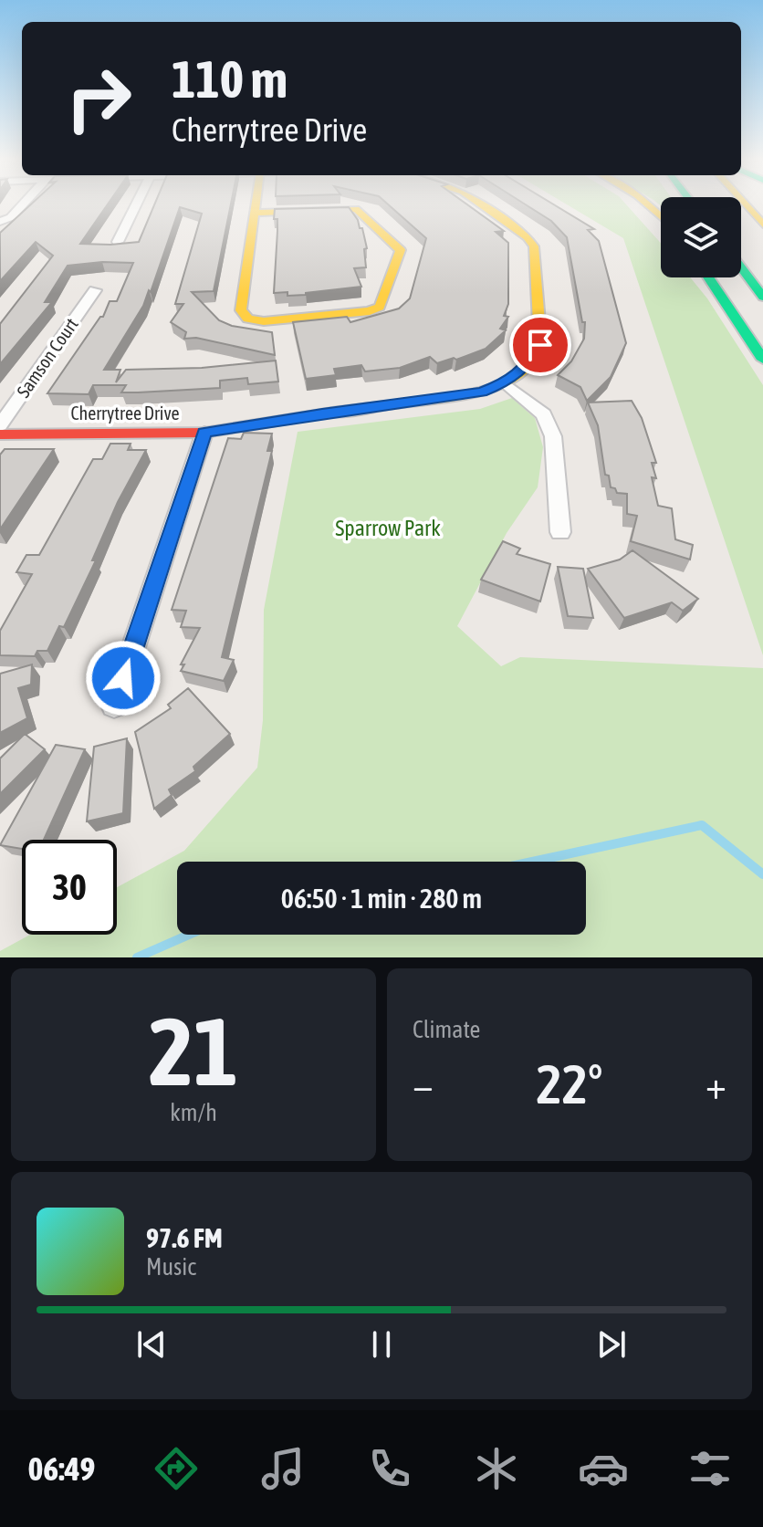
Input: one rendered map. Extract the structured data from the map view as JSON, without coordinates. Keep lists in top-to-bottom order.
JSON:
{
  "streets": {
    "main road": ["Cherrytree Drive"],
    "street": ["Samson Court"]
  },
  "parks": ["Sparrow Park"],
  "page": {
    "turn": ["110 m", "Cherrytree Drive"],
    "limit": "30",
    "trip": "06:50 · 1 min · 280 m",
    "tile": [
      ["21", "km/h"],
      "Climate"
    ],
    "heat": ["−", "22°", "+"],
    "song": ["97.6 FM", "Music"],
    "tabs": "06:49"
  }
}
